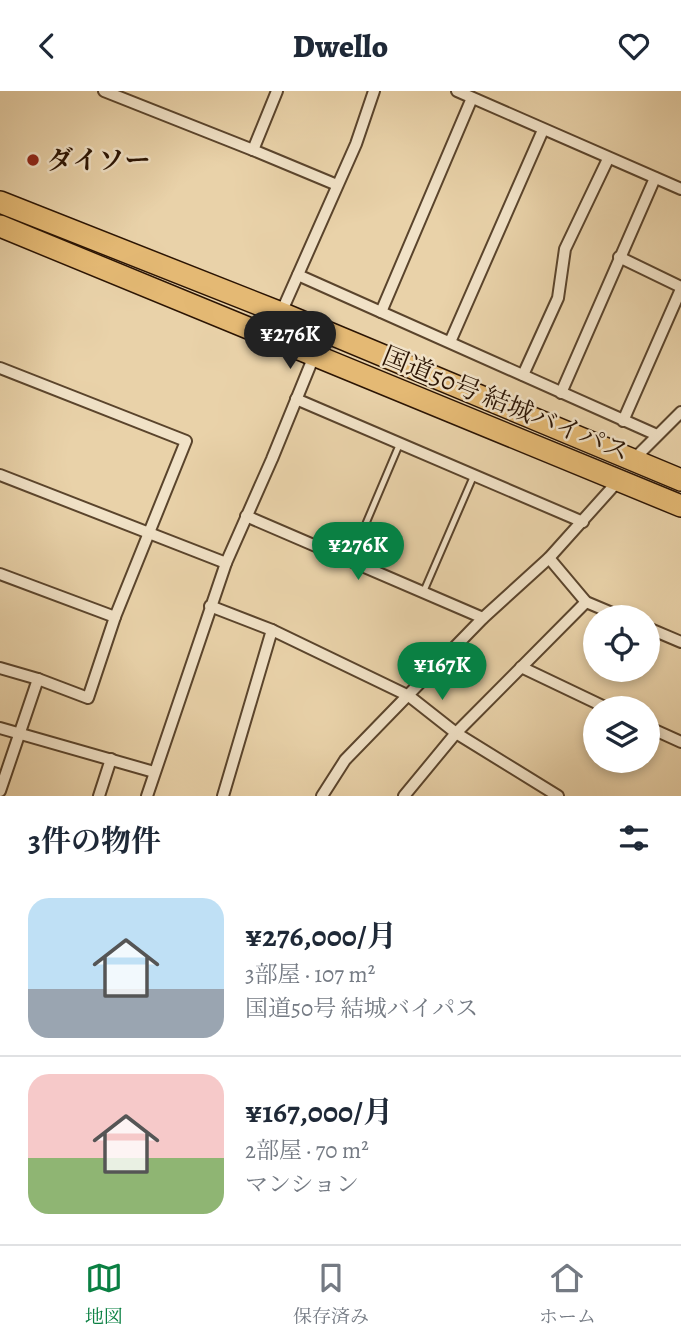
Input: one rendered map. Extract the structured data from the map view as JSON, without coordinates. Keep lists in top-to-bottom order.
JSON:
{
  "streets": {
    "highway": ["国道50号 結城バイパス"]
  },
  "places": ["ダイソー"],
  "page": {
    "header": "Dwello",
    "price": ["¥276K", "¥276K", "¥167K"],
    "heading": "3件の物件",
    "list": [
      {
        "name": "¥276,000/月",
        "note": "3部屋 · 107 m² · 国道50号 結城バイパス"
      },
      {
        "name": "¥167,000/月",
        "note": "2部屋 · 70 m² · マンション"
      }
    ],
    "tabs": ["地図", "保存済み", "ホーム"]
  }
}
